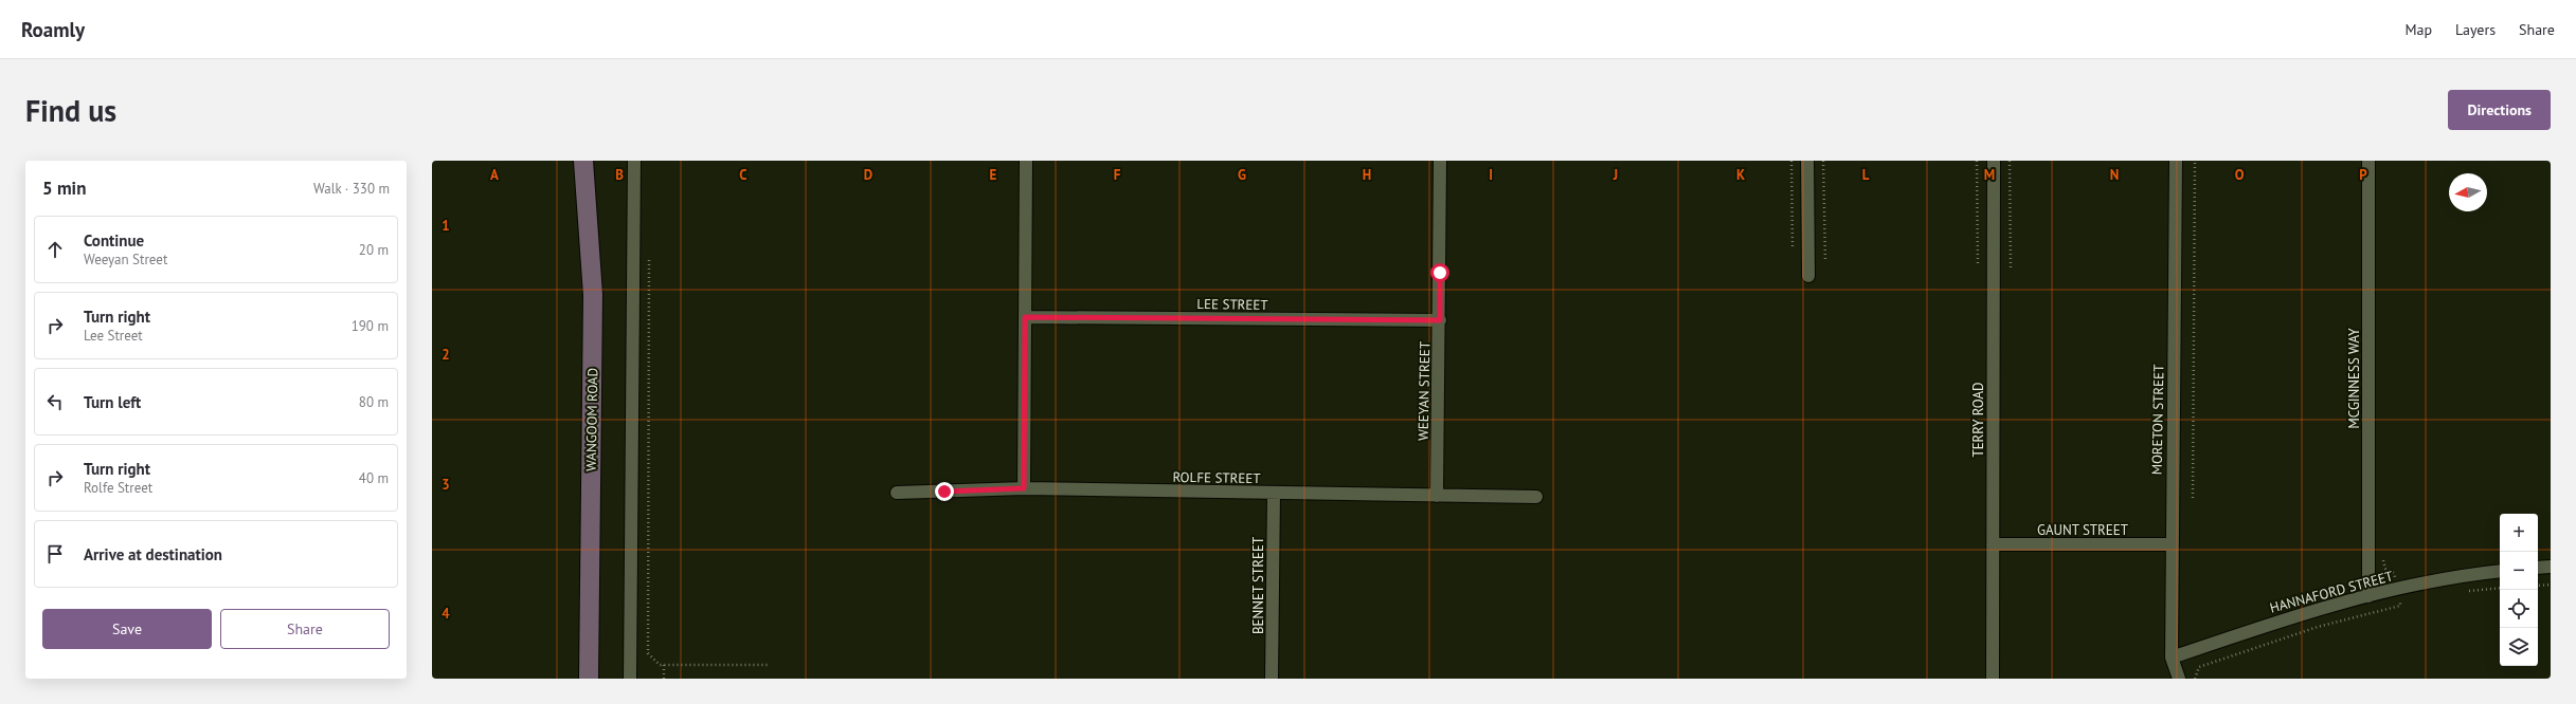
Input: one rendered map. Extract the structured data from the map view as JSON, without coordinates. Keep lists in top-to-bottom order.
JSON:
{
  "streets": {
    "street": [
      "LEE STREET",
      "MCGINNESS WAY",
      "WEEYAN STREET",
      "WANGOOM ROAD",
      "TERRY ROAD",
      "MORETON STREET",
      "ROLFE STREET",
      "GAUNT STREET",
      "BENNET STREET",
      "HANNAFORD STREET"
    ]
  },
  "crossings": [
    ["LEE STREET", "WEEYAN STREET"],
    ["MCGINNESS WAY", "HANNAFORD STREET"],
    ["WEEYAN STREET", "ROLFE STREET"],
    ["TERRY ROAD", "GAUNT STREET"],
    ["MORETON STREET", "GAUNT STREET"],
    ["MORETON STREET", "HANNAFORD STREET"],
    ["ROLFE STREET", "BENNET STREET"]
  ],
  "north": "left",
  "page": {
    "header": "Roamly",
    "nav": ["Map", "Layers", "Share"],
    "buttons": [
      "Directions",
      ["Save", "Share"]
    ],
    "title": "Find us",
    "heading": ["5 min", "Walk · 330 m"],
    "list": [
      ["Continue", "Weeyan Street", "20 m"],
      ["Turn right", "Lee Street", "190 m"],
      ["Turn left", "80 m"],
      ["Turn right", "Rolfe Street", "40 m"],
      "Arrive at destination"
    ],
    "map_buttons": ["+", "−"]
  },
  "grid": {
    "columns": [
      "A",
      "B",
      "C",
      "D",
      "E",
      "F",
      "G",
      "H",
      "I",
      "J",
      "K",
      "L",
      "M",
      "N",
      "O",
      "P"
    ],
    "rows": [
      "1",
      "2",
      "3",
      "4"
    ]
  }
}
